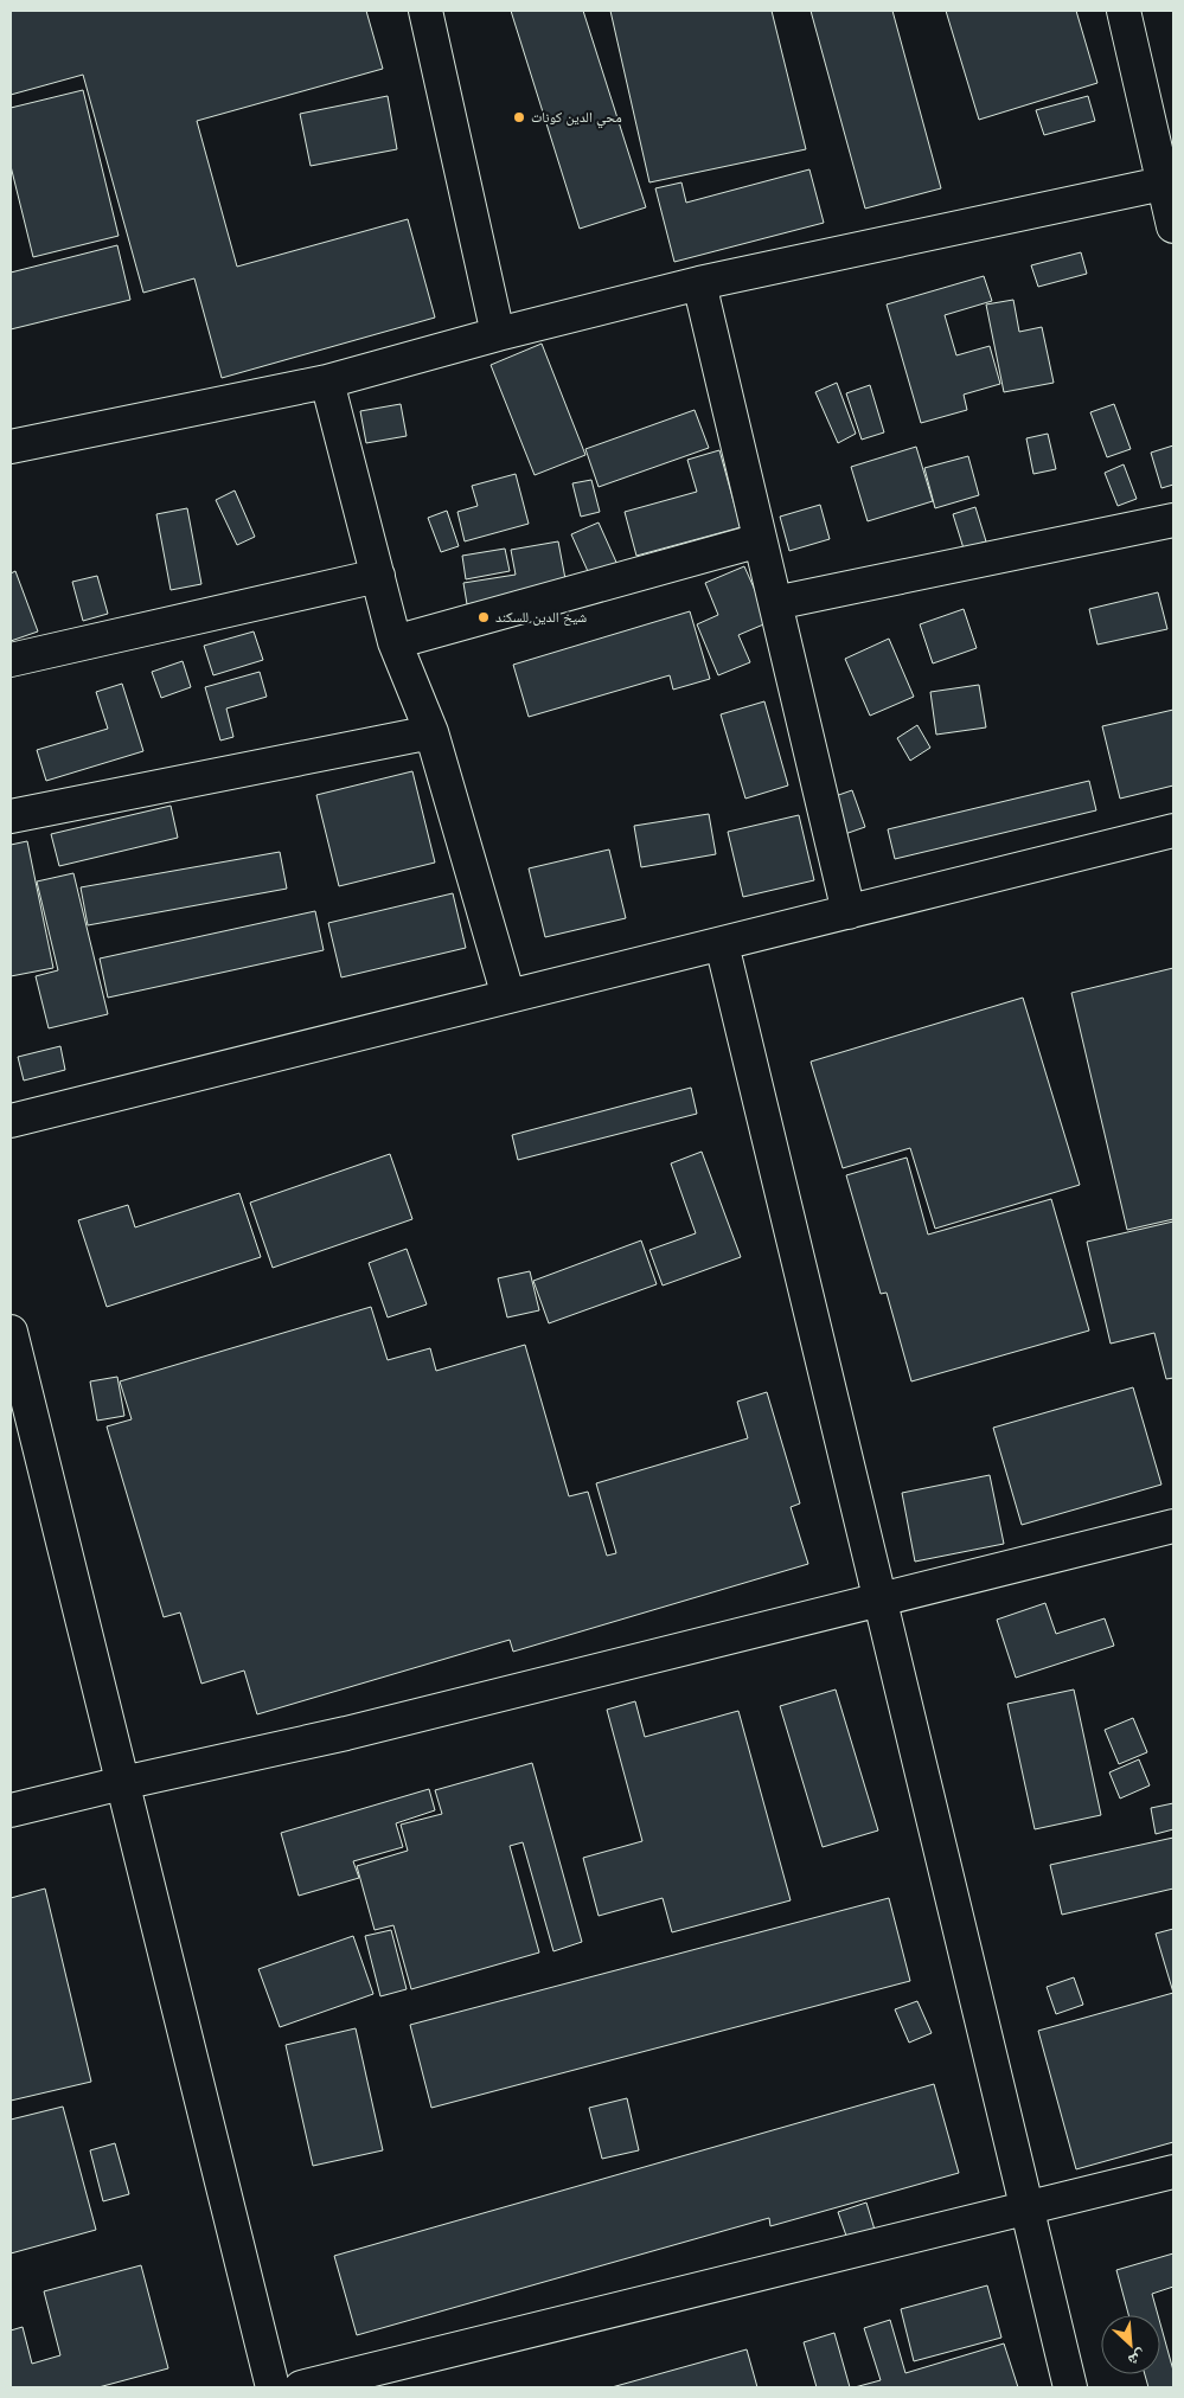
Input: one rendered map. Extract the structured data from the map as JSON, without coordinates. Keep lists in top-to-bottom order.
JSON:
{
  "places": ["محي الدين كونات", "شيخ الدين للسكند"],
  "north": "bottom right"
}
